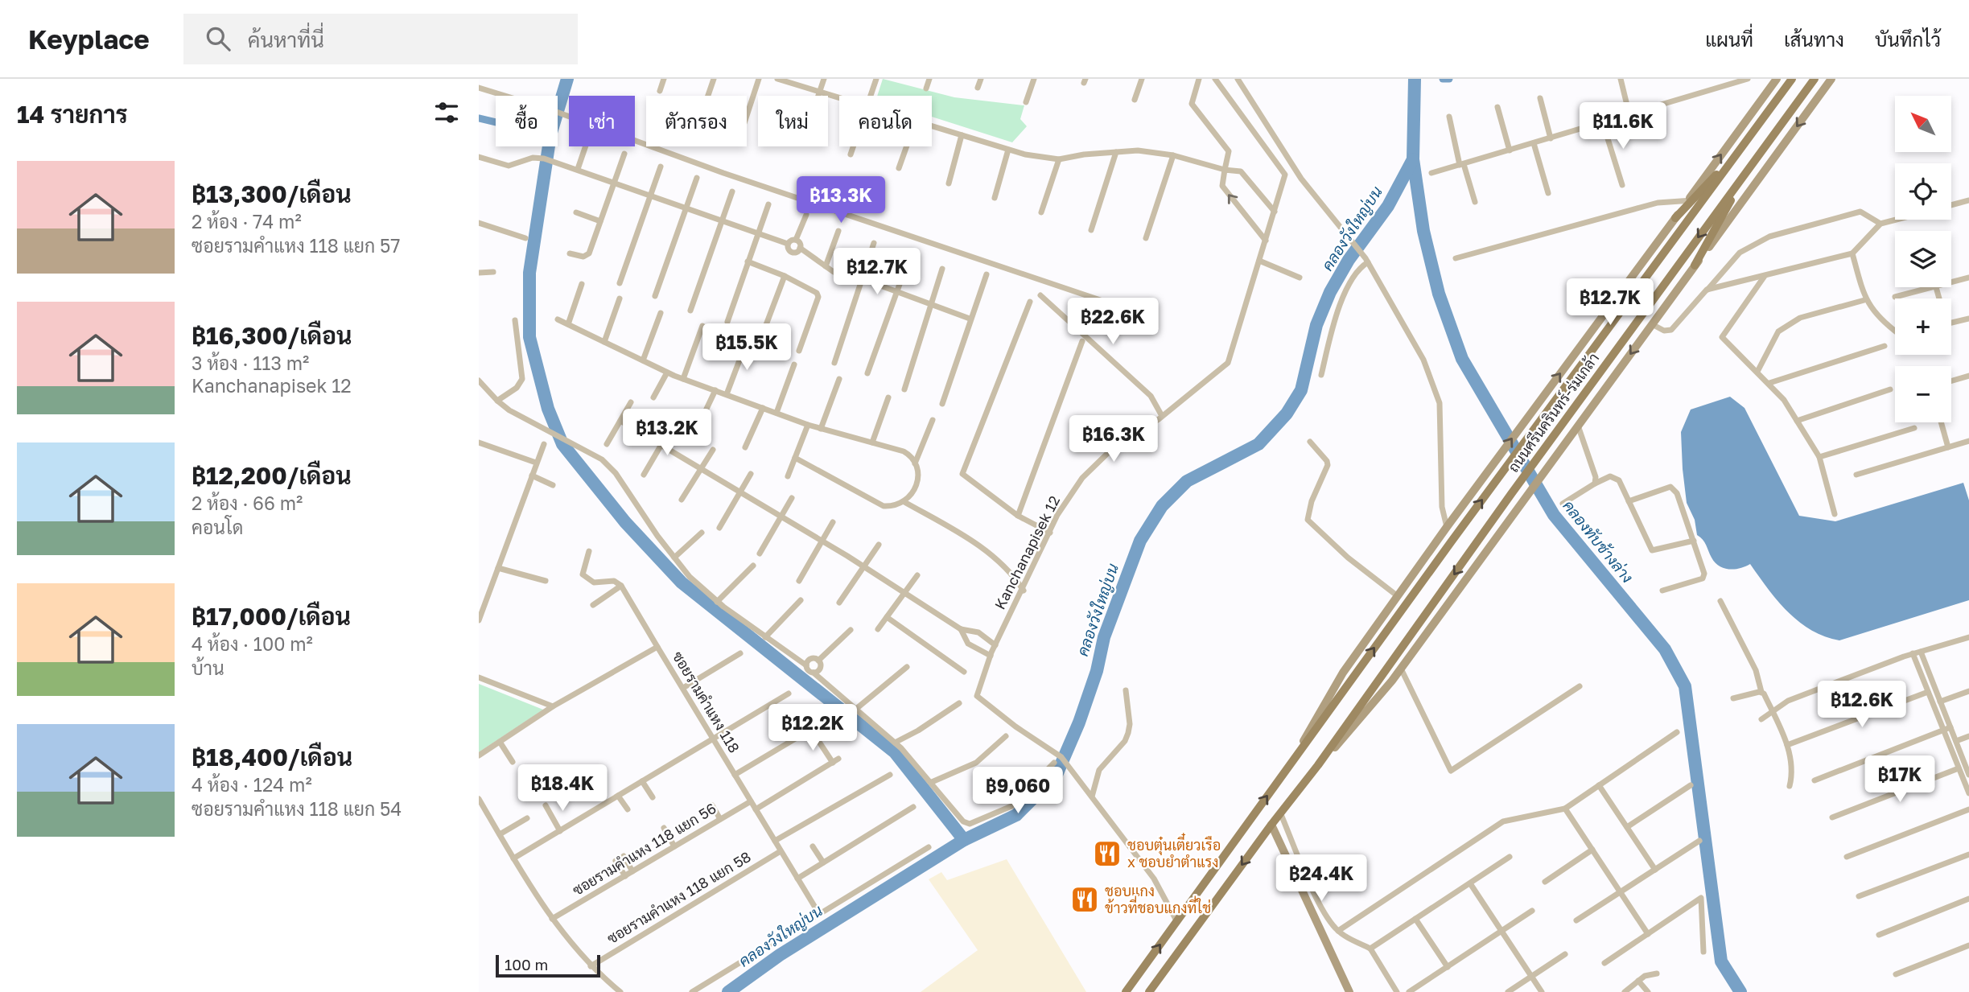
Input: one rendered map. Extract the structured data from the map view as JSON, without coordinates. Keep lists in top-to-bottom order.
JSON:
{
  "streets": {
    "main road": ["ถนนศรีนครินทร์-ร่มเกล้า"],
    "street": [
      "Kanchanapisek 12",
      "ซอยรามคำแหง 118",
      "ซอยรามคำแหง 118 แยก 56",
      "ซอยรามคำแหง 118 แยก 58"
    ]
  },
  "crossings": [
    ["ซอยรามคำแหง 118", "ซอยรามคำแหง 118 แยก 56"],
    ["ซอยรามคำแหง 118", "ซอยรามคำแหง 118 แยก 58"]
  ],
  "water": ["คลองวังใหญ่บน", "คลองทับช้างล่าง"],
  "places": {
    "restaurant": ["ชอบตุ๋นเตี๋ยวเรือ x ชอบยำตำแรง", "ชอบแกง ข้าวที่ชอบแกงที่ใช่"]
  },
  "scale_bar": "100 m",
  "north": "top left",
  "page": {
    "header": "Keyplace",
    "search": "ค้นหาที่นี่",
    "nav": ["แผนที่", "เส้นทาง", "บันทึกไว้"],
    "heading": "14 รายการ",
    "map_buttons": ["+", "−"],
    "chip": [
      "ซื้อ",
      "เช่า",
      "ตัวกรอง",
      "ใหม่",
      "คอนโด"
    ],
    "price": [
      "฿11.6K",
      "฿13.3K",
      "฿12.7K",
      "฿12.7K",
      "฿22.6K",
      "฿15.5K",
      "฿13.2K",
      "฿16.3K",
      "฿12.6K",
      "฿12.2K",
      "฿17K",
      "฿18.4K",
      "฿9,060",
      "฿24.4K"
    ],
    "list": [
      {
        "name": "฿13,300/เดือน",
        "note": "2 ห้อง · 74 m² · ซอยรามคำแหง 118 แยก 57"
      },
      {
        "name": "฿16,300/เดือน",
        "note": "3 ห้อง · 113 m² · Kanchanapisek 12"
      },
      {
        "name": "฿12,200/เดือน",
        "note": "2 ห้อง · 66 m² · คอนโด"
      },
      {
        "name": "฿17,000/เดือน",
        "note": "4 ห้อง · 100 m² · บ้าน"
      },
      {
        "name": "฿18,400/เดือน",
        "note": "4 ห้อง · 124 m² · ซอยรามคำแหง 118 แยก 54"
      }
    ],
    "scale": "100 m"
  }
}
